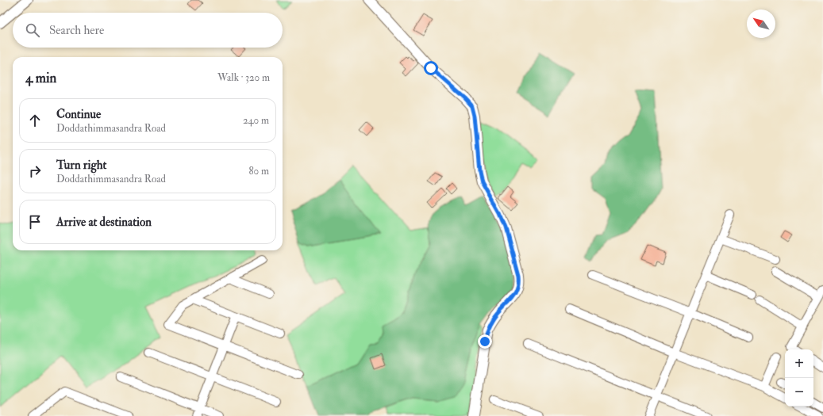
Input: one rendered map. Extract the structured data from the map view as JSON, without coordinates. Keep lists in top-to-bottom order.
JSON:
{
  "north": "top left",
  "page": {
    "search": "Search here",
    "heading": ["4 min", "Walk · 320 m"],
    "list": [
      ["Continue", "Doddathimmasandra Road", "240 m"],
      ["Turn right", "Doddathimmasandra Road", "80 m"],
      "Arrive at destination"
    ],
    "map_buttons": ["+", "−"]
  }
}
